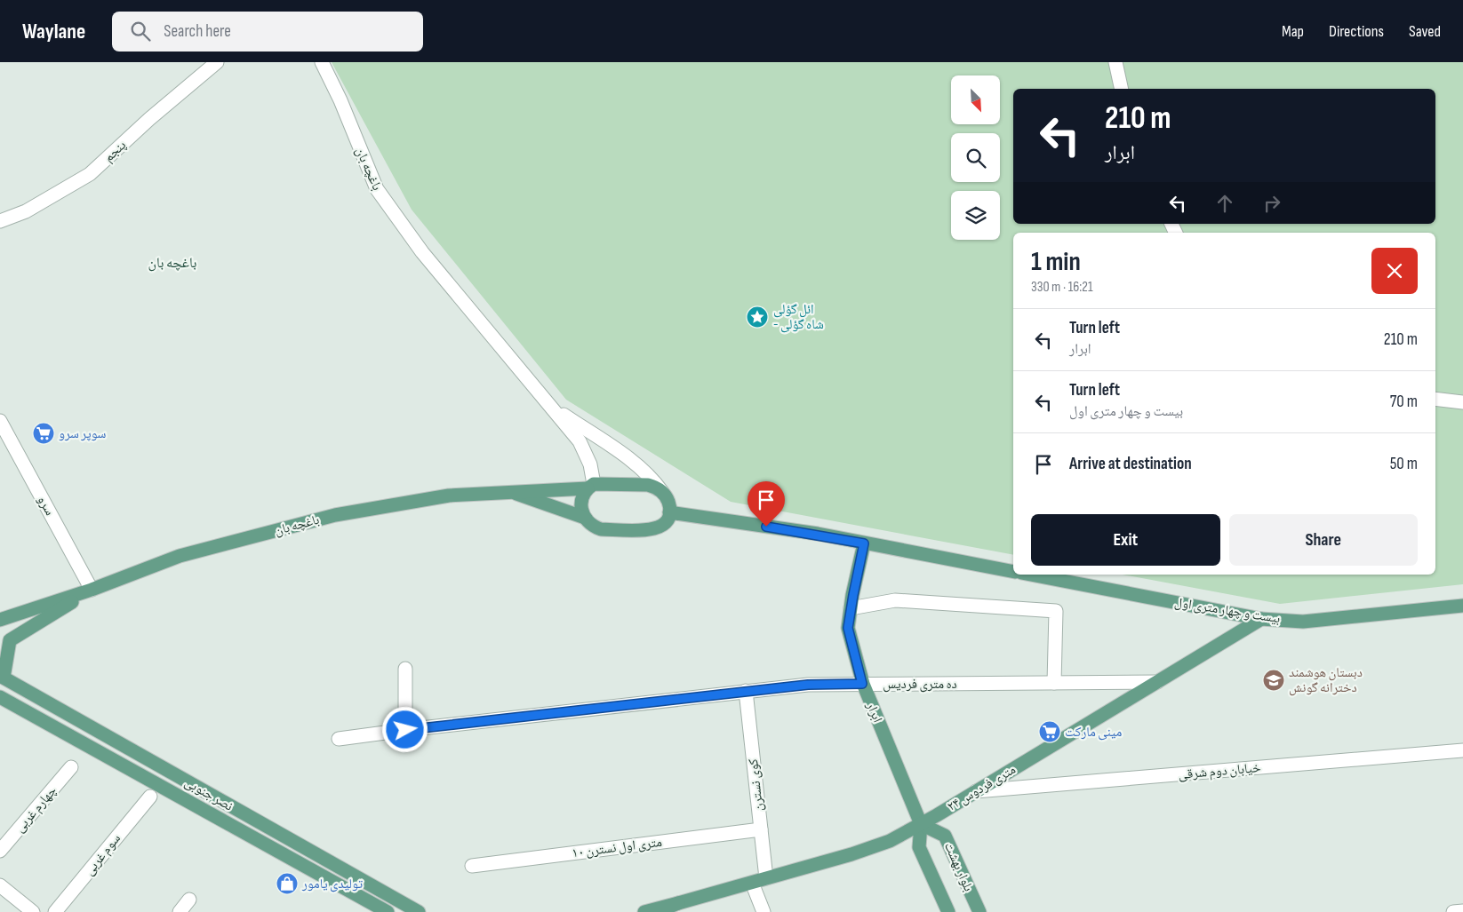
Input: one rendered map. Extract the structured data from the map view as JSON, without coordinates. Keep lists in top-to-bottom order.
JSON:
{
  "streets": {
    "main road": [
      "باغچه بان",
      "بیست و چهار متری اول",
      "ابرار",
      "۲۴ متری فردوس",
      "نصر جنوبی",
      "بلوار بهشت"
    ],
    "street": [
      "پنجم",
      "سرو",
      "ده متری فردیس",
      "خیابان دوم شرقی",
      "کوی نسترن",
      "چهارم غربی",
      "۱۰ متری اول نسترن",
      "سوم غربی"
    ]
  },
  "crossings": [
    ["باغچه بان", "سرو"],
    ["بیست و چهار متری اول", "۲۴ متری فردوس"],
    ["ده متری فردیس", "ابرار"],
    ["ده متری فردیس", "کوی نسترن"],
    ["ده متری فردیس", "۲۴ متری فردوس"],
    ["ابرار", "۲۴ متری فردوس"],
    ["ابرار", "بلوار بهشت"],
    ["خیابان دوم شرقی", "۲۴ متری فردوس"],
    ["کوی نسترن", "۲۴ متری فردوس"],
    ["کوی نسترن", "۱۰ متری اول نسترن"],
    ["۲۴ متری فردوس", "بلوار بهشت"]
  ],
  "districts": ["باغچه بان"],
  "places": {
    "place": ["ائل گؤلی - شاه گؤلی"],
    "supermarket": ["سوپر سرو", "مینی مارکت"],
    "school or university": ["دبستان هوشمند دخترانه گونش"],
    "shop": ["تولیدی یامور"]
  },
  "north": "bottom right",
  "page": {
    "header": "Waylane",
    "search": "Search here",
    "nav": ["Map", "Directions", "Saved"],
    "turn": ["210 m", "ابرار"],
    "heading": ["1 min", "330 m · 16:21"],
    "list": [
      {
        "name": "Turn left",
        "note": "ابرار",
        "value": "210 m"
      },
      {
        "name": "Turn left",
        "note": "بیست و چهار متری اول",
        "value": "70 m"
      },
      {
        "name": "Arrive at destination",
        "value": "50 m"
      }
    ],
    "buttons": ["Exit", "Share"]
  }
}
